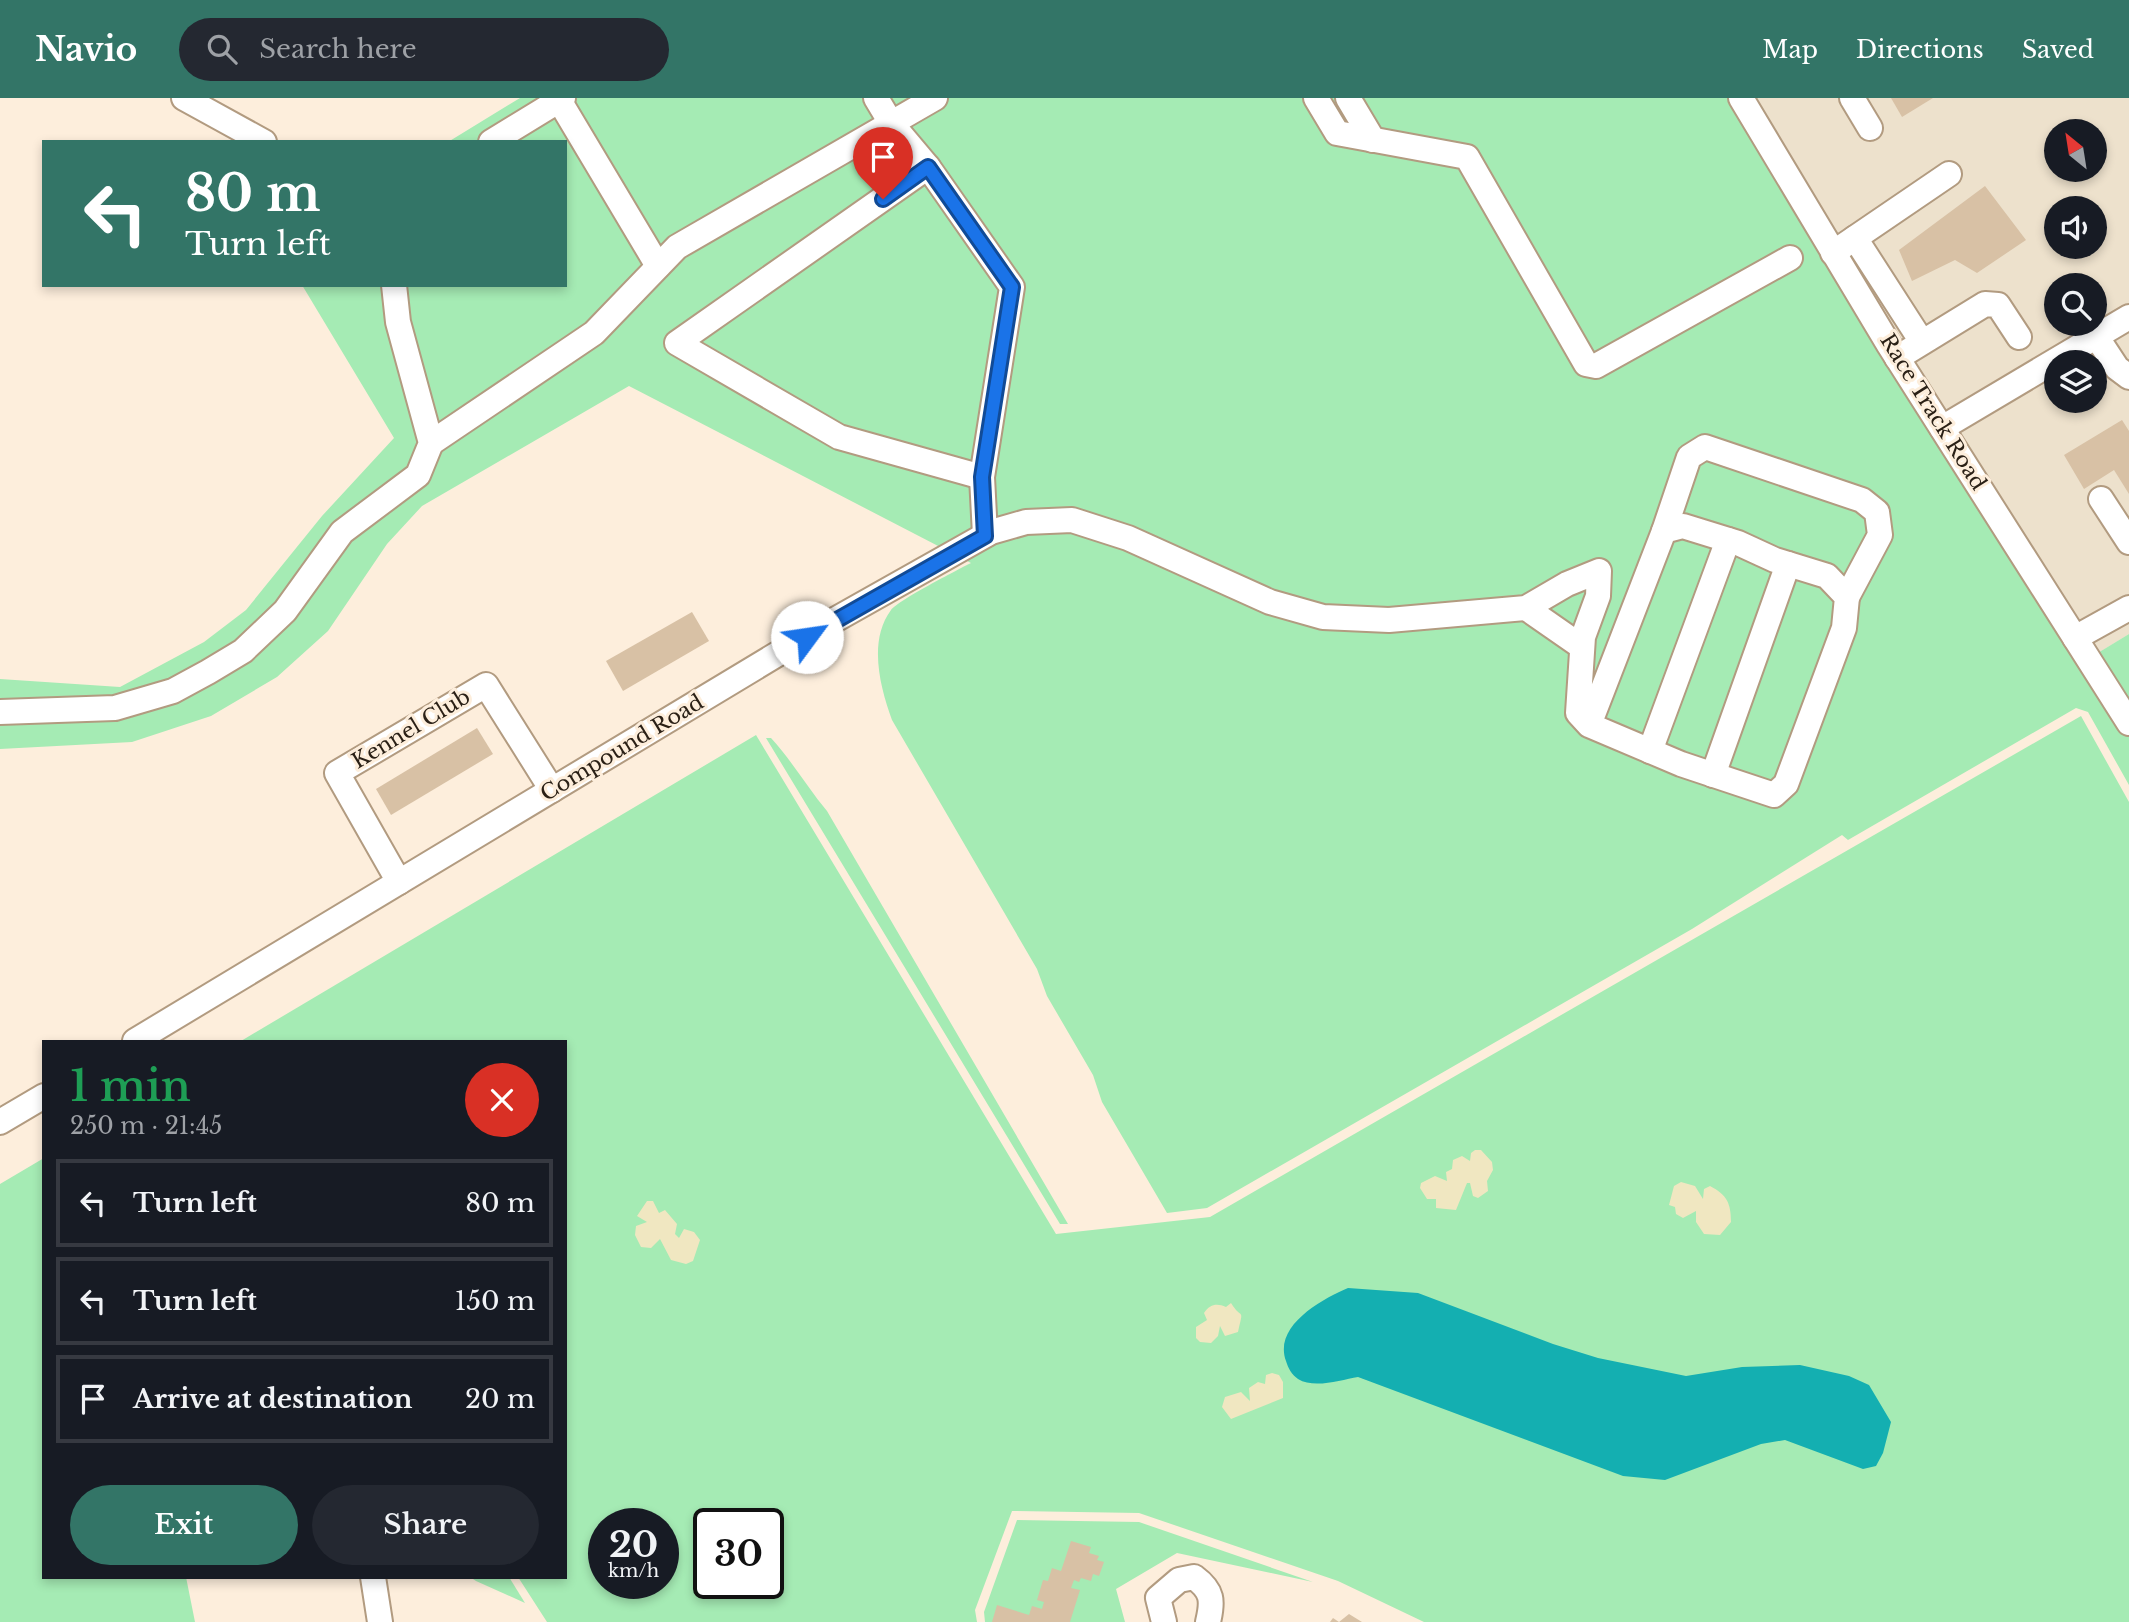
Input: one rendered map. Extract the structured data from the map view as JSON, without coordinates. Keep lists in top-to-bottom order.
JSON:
{
  "streets": {
    "street": ["Race Track Road", "Kennel Club", "Compound Road"]
  },
  "crossings": [
    ["Kennel Club", "Compound Road"]
  ],
  "north": "top left",
  "page": {
    "header": "Navio",
    "search": "Search here",
    "nav": ["Map", "Directions", "Saved"],
    "turn": ["80 m", "Turn left"],
    "heading": ["1 min", "250 m · 21:45"],
    "list": [
      {
        "name": "Turn left",
        "value": "80 m"
      },
      {
        "name": "Turn left",
        "value": "150 m"
      },
      {
        "name": "Arrive at destination",
        "value": "20 m"
      }
    ],
    "buttons": ["Exit", "Share"],
    "speed": "20 km/h",
    "limit": "30"
  }
}
